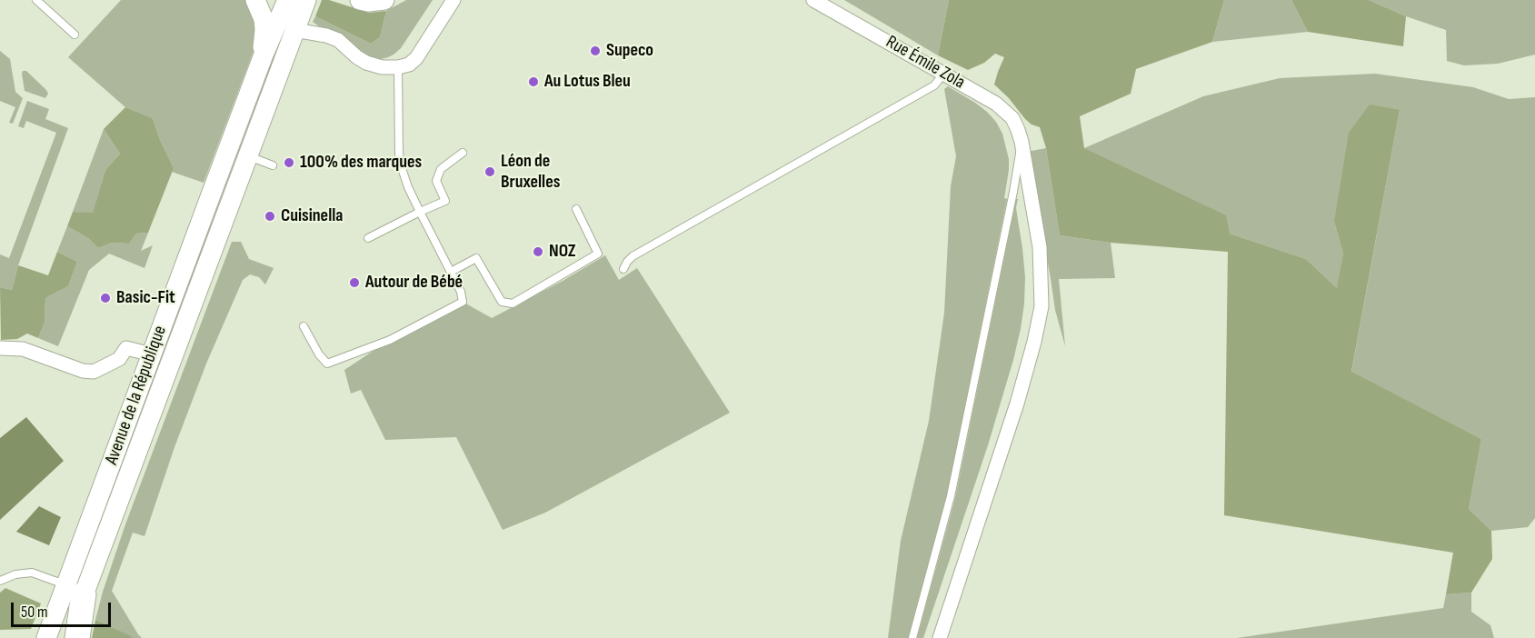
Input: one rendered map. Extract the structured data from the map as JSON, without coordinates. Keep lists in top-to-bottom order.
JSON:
{
  "streets": {
    "main road": ["Avenue de la République"],
    "street": ["Rue Émile Zola"]
  },
  "places": [
    "Supeco",
    "Au Lotus Bleu",
    "100% des marques",
    "Léon de Bruxelles",
    "Cuisinella",
    "NOZ",
    "Autour de Bébé",
    "Basic-Fit"
  ],
  "scale_bar": "50 m"
}
